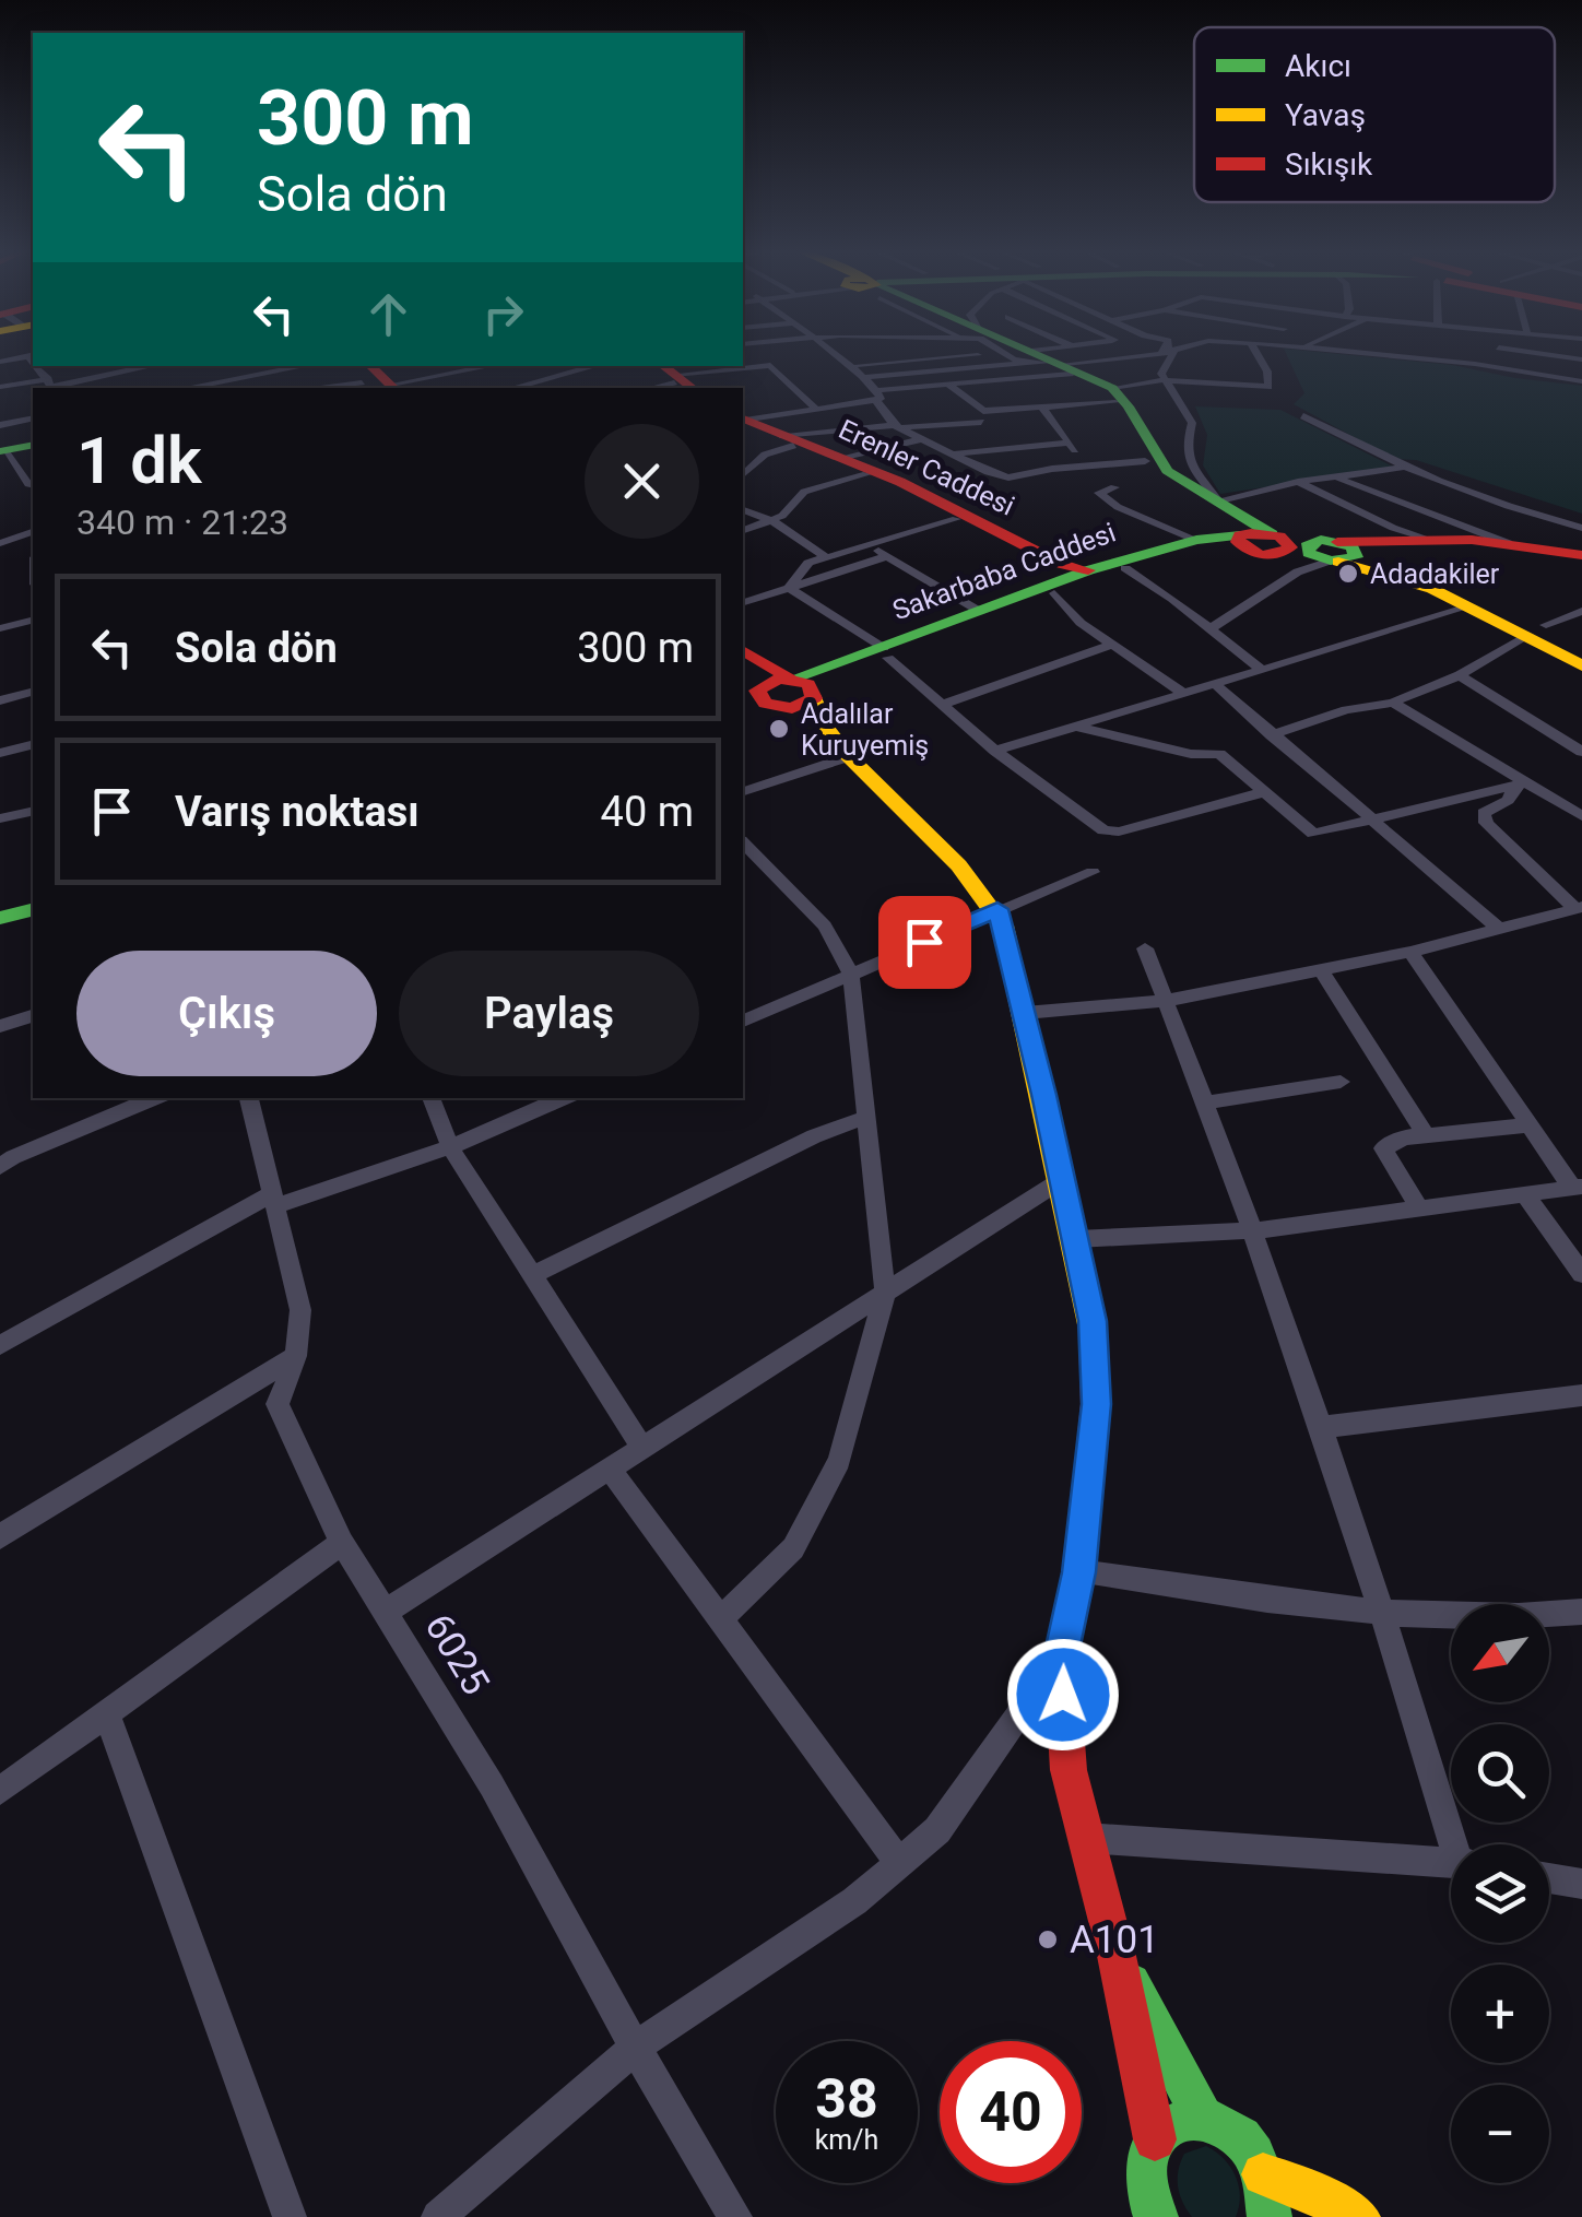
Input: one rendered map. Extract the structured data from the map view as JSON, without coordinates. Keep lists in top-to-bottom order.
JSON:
{
  "streets": {
    "main road": ["Erenler Caddesi", "Sakarbaba Caddesi"],
    "street": ["6025"]
  },
  "crossings": [
    ["Erenler Caddesi", "Sakarbaba Caddesi"]
  ],
  "places": ["Adadakiler", "Adalılar Kuruyemiş", "A101"],
  "legend": ["Akıcı", "Yavaş", "Sıkışık"],
  "north": "bottom left",
  "page": {
    "turn": ["300 m", "Sola dön"],
    "heading": ["1 dk", "340 m · 21:23"],
    "list": [
      {
        "name": "Sola dön",
        "value": "300 m"
      },
      {
        "name": "Varış noktası",
        "value": "40 m"
      }
    ],
    "buttons": ["Çıkış", "Paylaş"],
    "map_buttons": ["+", "−"],
    "speed": "38 km/h",
    "limit": "40"
  }
}
